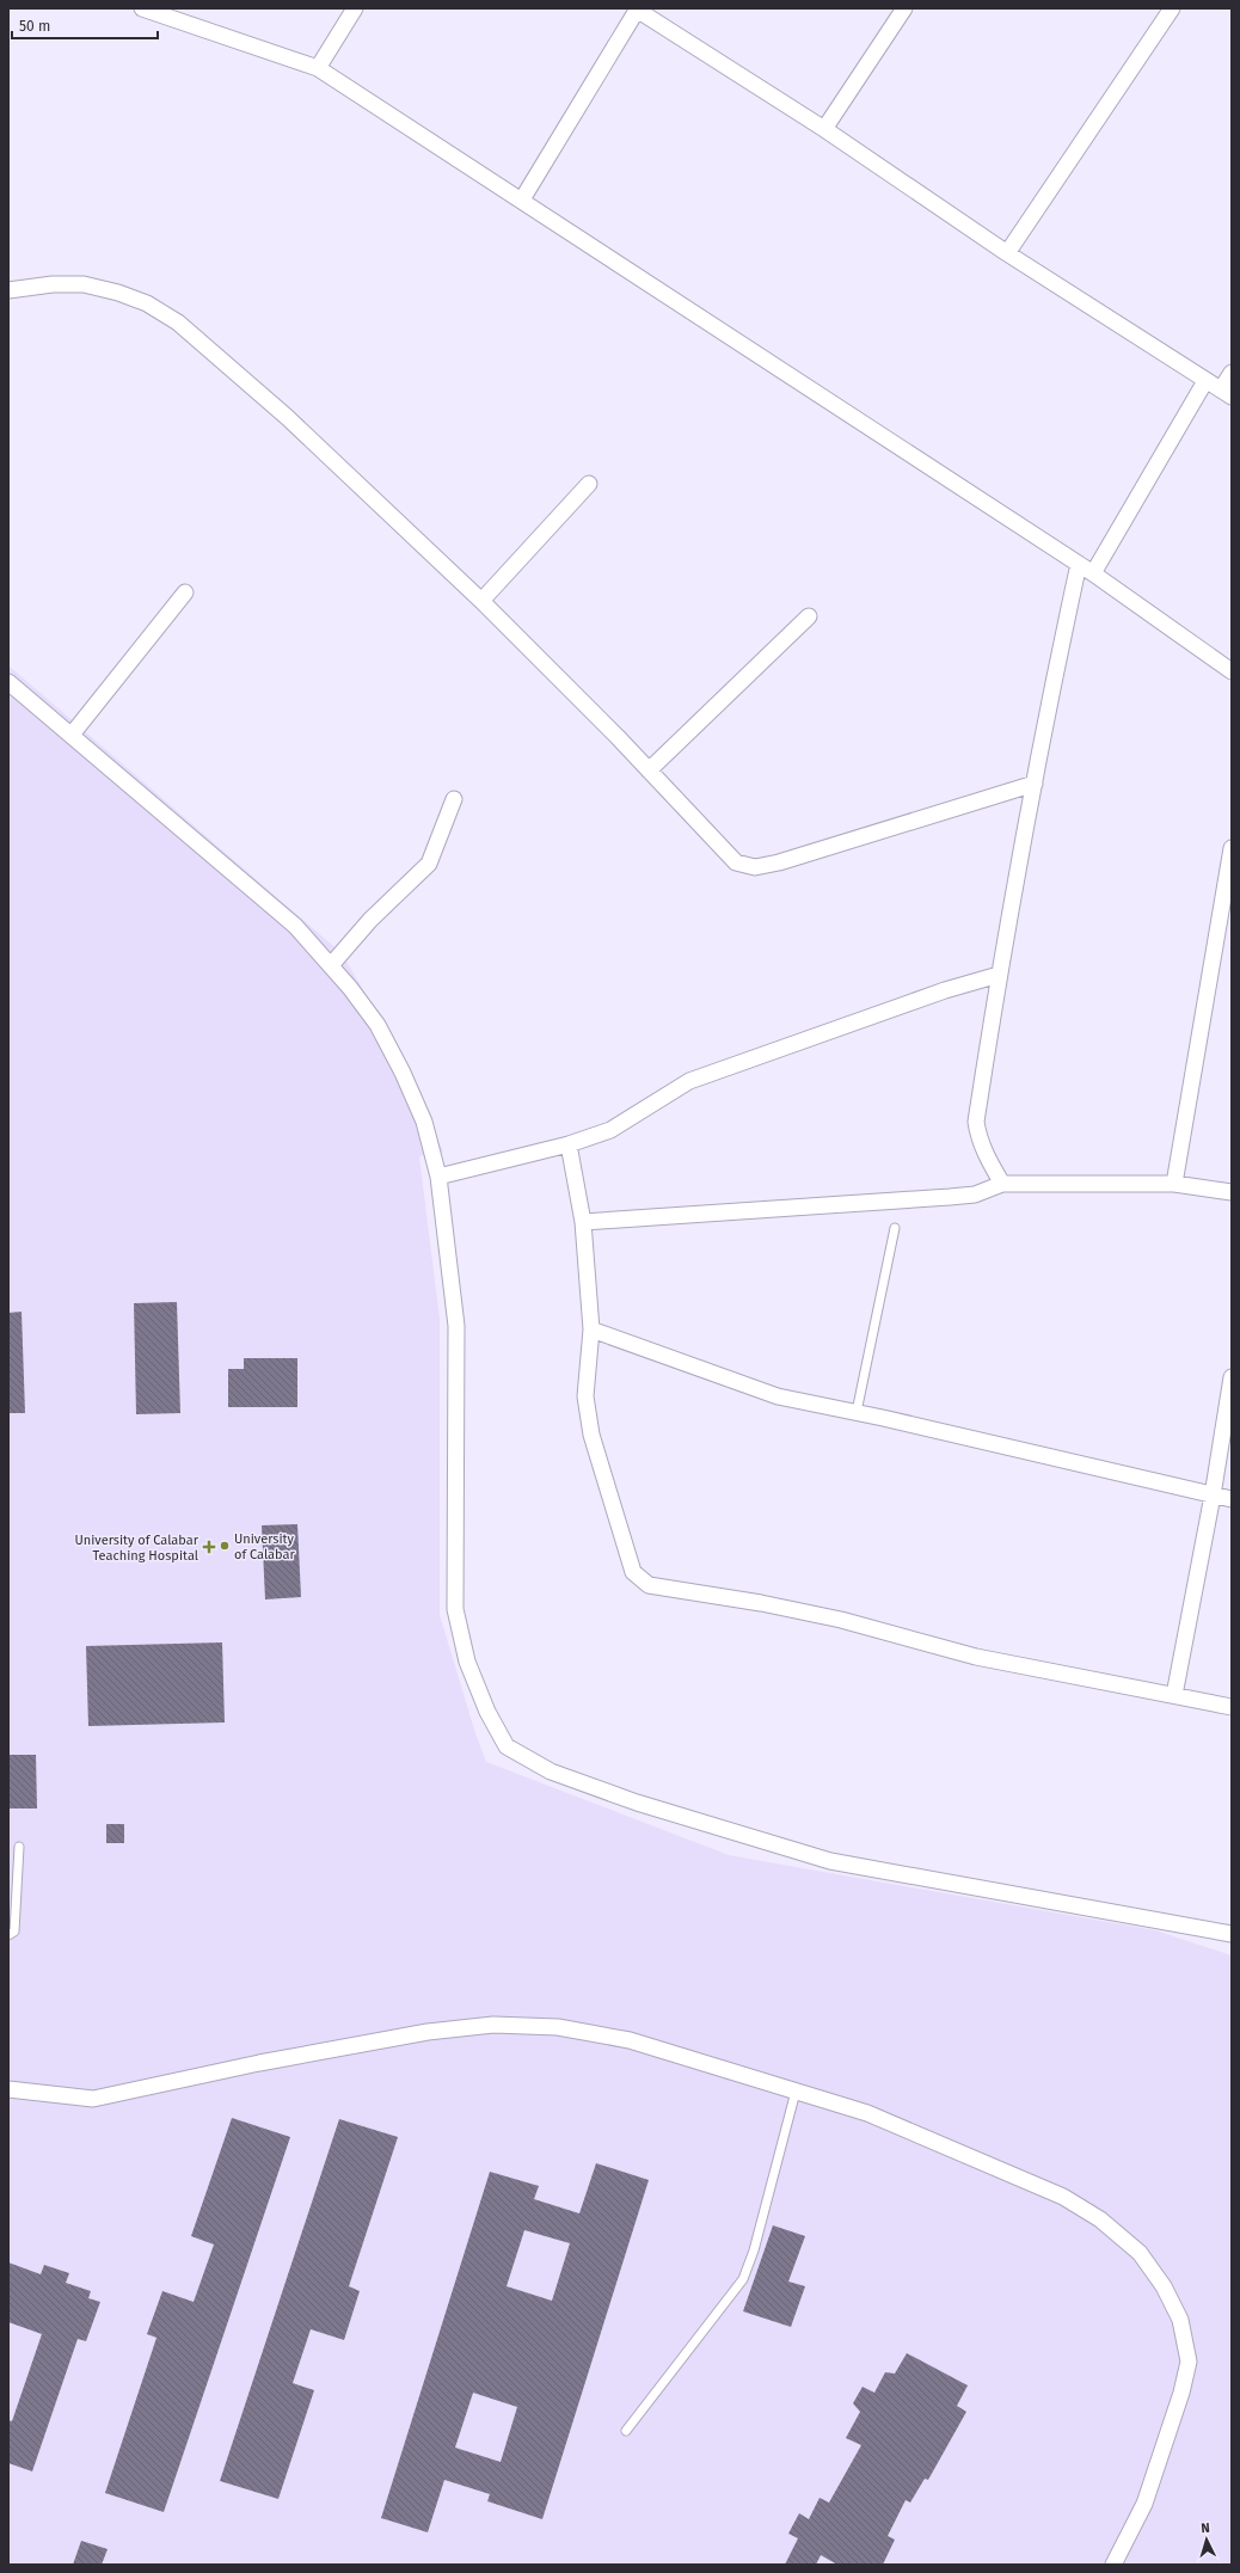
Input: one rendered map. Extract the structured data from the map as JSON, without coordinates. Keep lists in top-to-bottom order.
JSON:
{
  "places": {
    "other": ["University of Calabar"],
    "health": ["University of Calabar Teaching Hospital"]
  },
  "scale_bar": "50 m",
  "north": "top"
}
